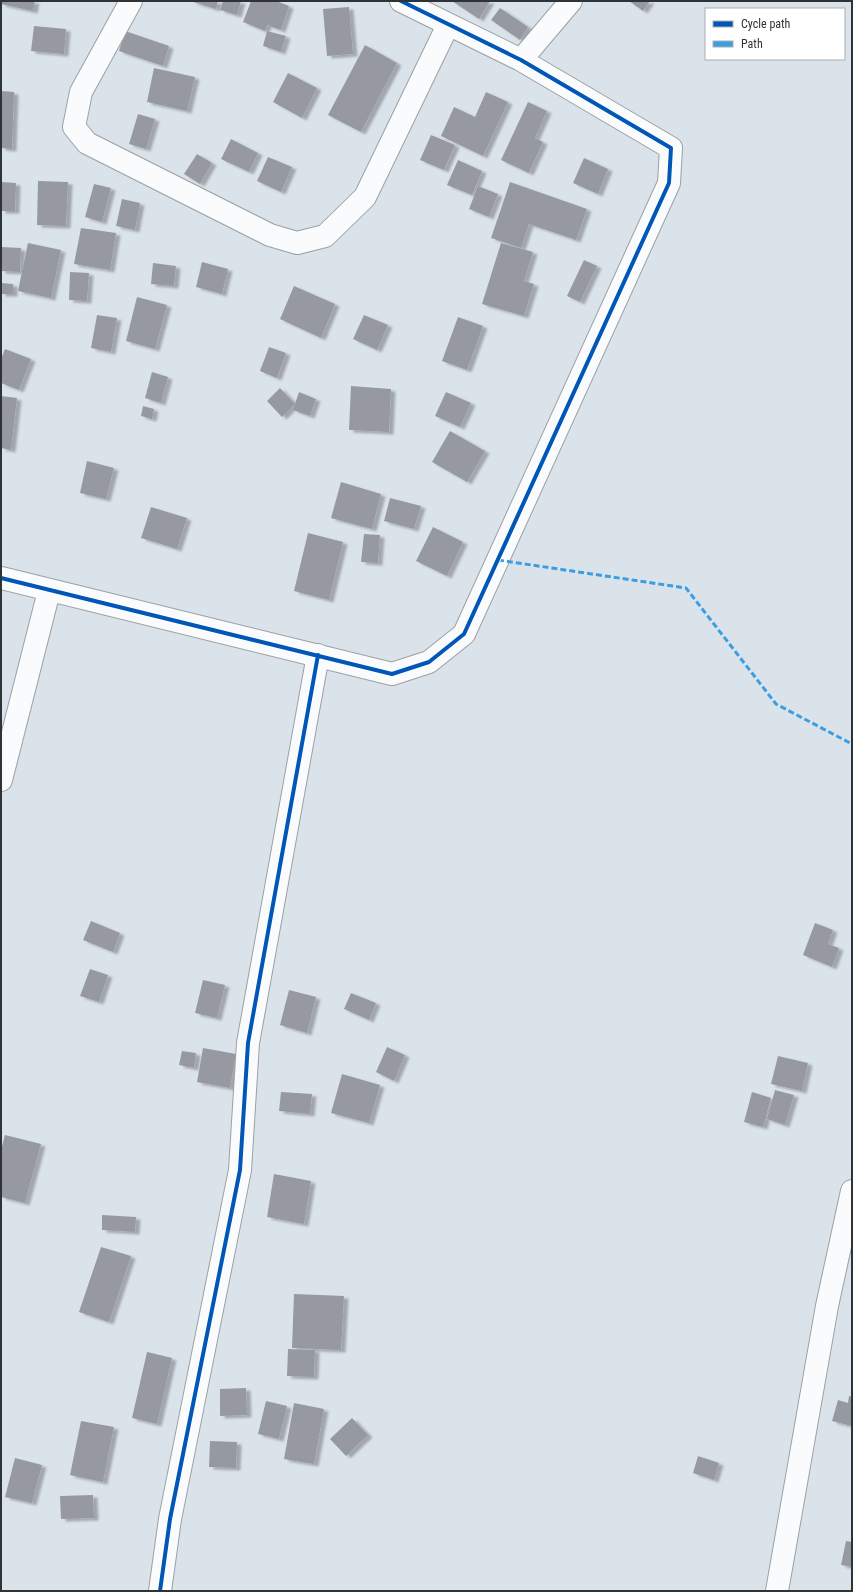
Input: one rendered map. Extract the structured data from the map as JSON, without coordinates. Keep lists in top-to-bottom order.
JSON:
{
  "legend": ["Cycle path", "Path"]
}
